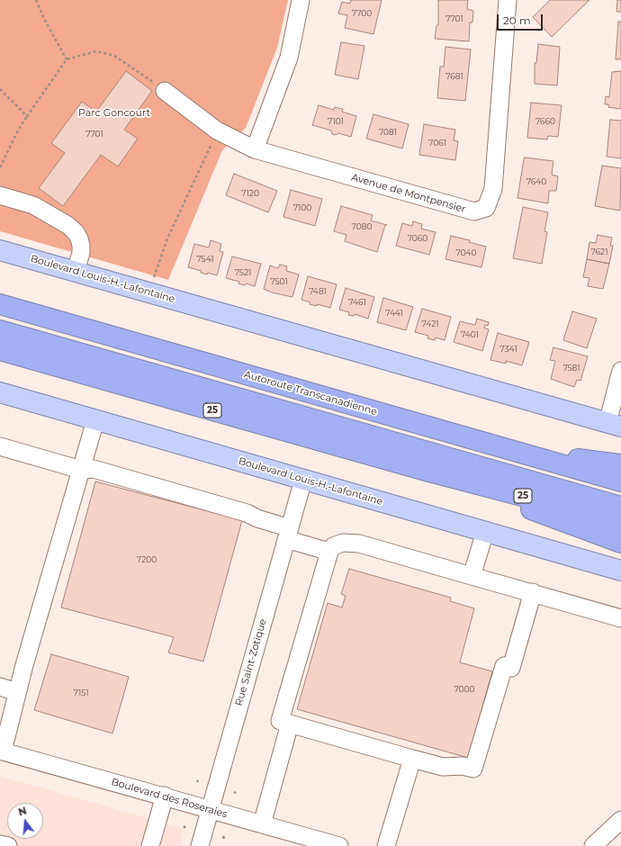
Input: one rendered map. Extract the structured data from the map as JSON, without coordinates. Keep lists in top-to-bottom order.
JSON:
{
  "streets": {
    "highway": ["Autoroute Transcanadienne", "25"],
    "main road": ["Boulevard Louis-H.-Lafontaine"],
    "street": ["Avenue de Montpensier", "Rue Saint-Zotique", "Boulevard des Roseraies"]
  },
  "crossings": [
    ["Boulevard Louis-H.-Lafontaine", "Rue Saint-Zotique"],
    ["Rue Saint-Zotique", "Boulevard des Roseraies"]
  ],
  "parks": ["Parc Goncourt"],
  "house_numbers": [
    "7700",
    "7701",
    "7681",
    "7101",
    "7660",
    "7081",
    "7701",
    "7061",
    "7640",
    "7120",
    "7100",
    "7080",
    "7060",
    "7621",
    "7040",
    "7541",
    "7521",
    "7501",
    "7481",
    "7461",
    "7441",
    "7421",
    "7401",
    "7341",
    "7581",
    "7200",
    "7000",
    "7151"
  ],
  "scale_bar": "20 m",
  "north": "top"
}
